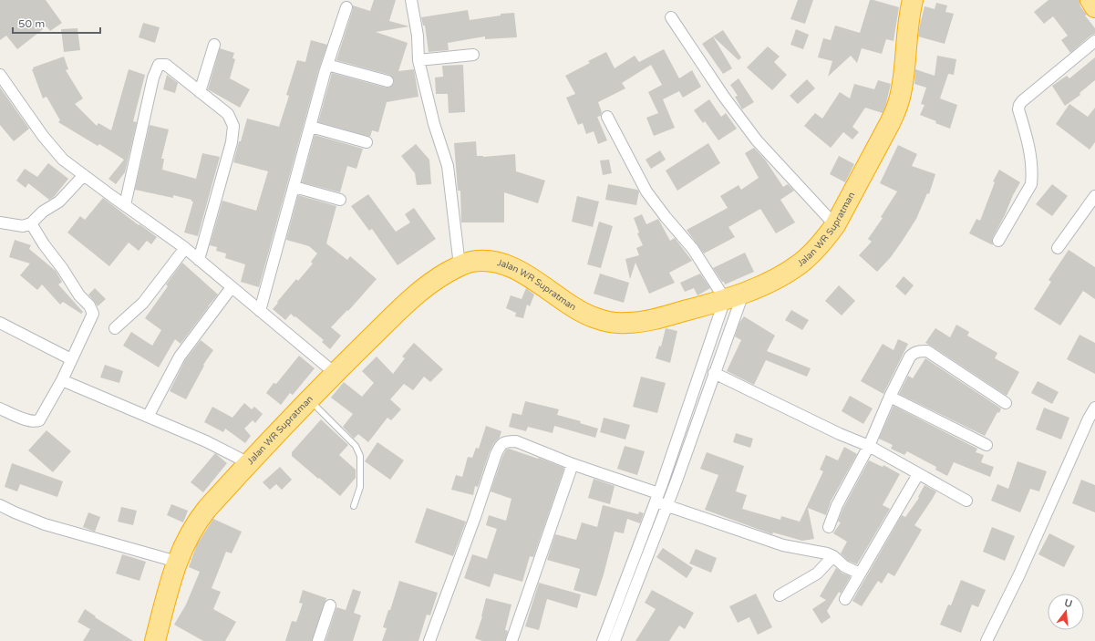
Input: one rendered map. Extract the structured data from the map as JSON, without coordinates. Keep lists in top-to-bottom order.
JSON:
{
  "streets": {
    "highway": ["Jalan WR Supratman"]
  },
  "scale_bar": "50 m",
  "north": "top"
}
